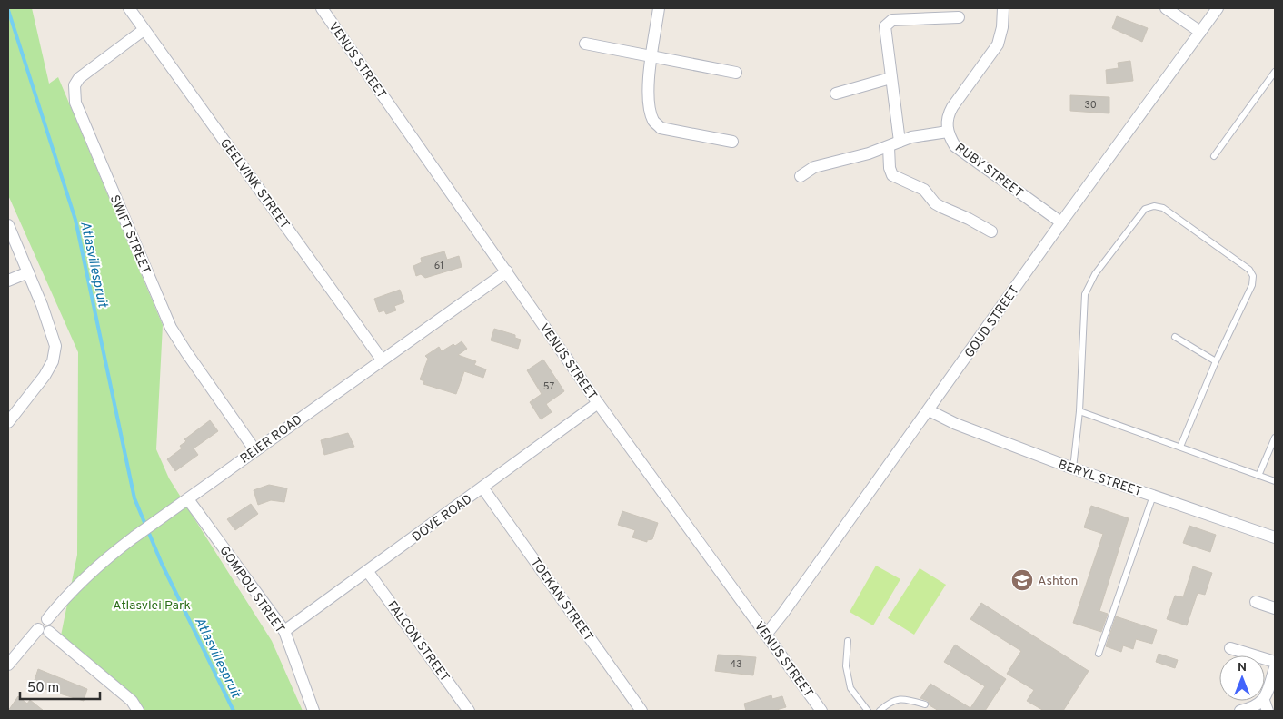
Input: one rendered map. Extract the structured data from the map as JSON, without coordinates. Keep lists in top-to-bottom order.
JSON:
{
  "streets": {
    "street": [
      "VENUS STREET",
      "RUBY STREET",
      "GEELVINK STREET",
      "SWIFT STREET",
      "GOUD STREET",
      "REIER ROAD",
      "BERYL STREET",
      "DOVE ROAD",
      "GOMPOU STREET",
      "TOEKAN STREET",
      "FALCON STREET"
    ]
  },
  "crossings": [
    ["VENUS STREET", "GOUD STREET"],
    ["VENUS STREET", "REIER ROAD"],
    ["VENUS STREET", "DOVE ROAD"],
    ["RUBY STREET", "GOUD STREET"],
    ["GEELVINK STREET", "SWIFT STREET"],
    ["GEELVINK STREET", "REIER ROAD"],
    ["SWIFT STREET", "REIER ROAD"],
    ["GOUD STREET", "BERYL STREET"],
    ["REIER ROAD", "GOMPOU STREET"],
    ["DOVE ROAD", "GOMPOU STREET"],
    ["DOVE ROAD", "TOEKAN STREET"],
    ["DOVE ROAD", "FALCON STREET"]
  ],
  "water": ["Atlasvillespruit"],
  "parks": ["Atlasvlei Park"],
  "places": {
    "school or university": ["Ashton"]
  },
  "house_numbers": [
    "30",
    "61",
    "57",
    "43"
  ],
  "scale_bar": "50 m",
  "north": "top"
}
